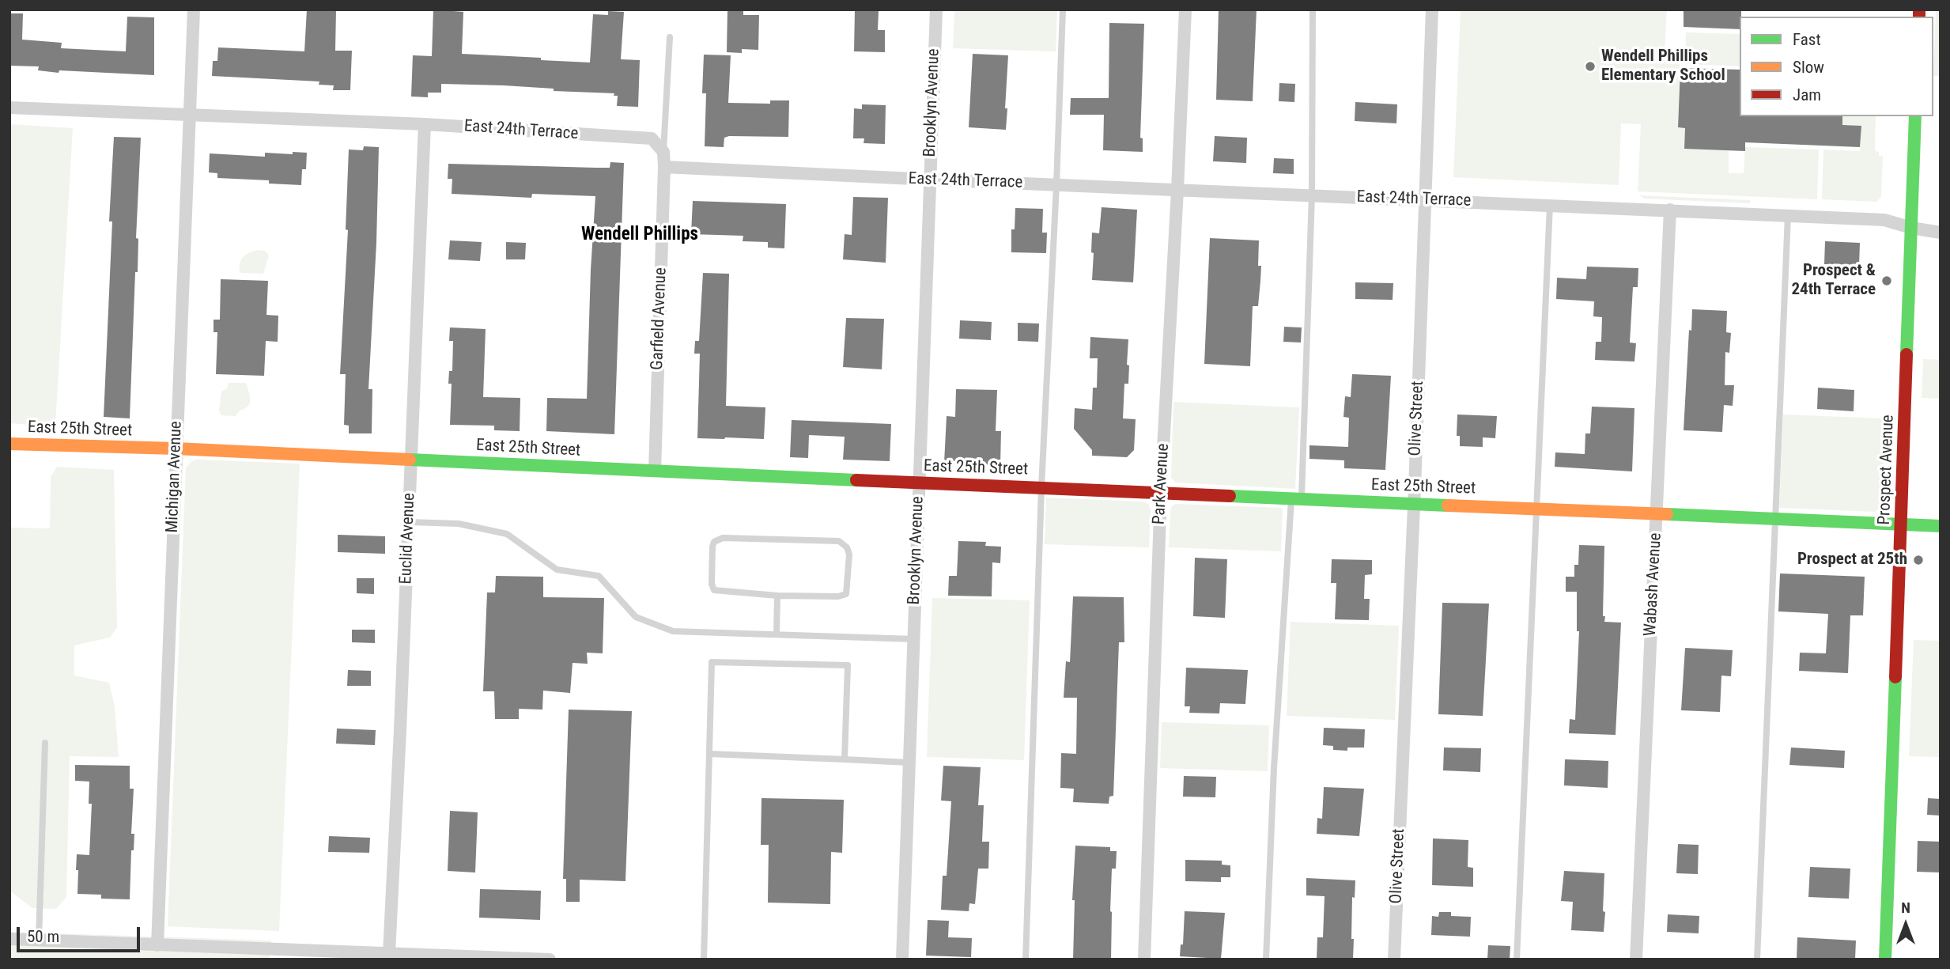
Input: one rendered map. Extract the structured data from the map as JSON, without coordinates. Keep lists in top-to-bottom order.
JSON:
{
  "streets": {
    "street": [
      "Brooklyn Avenue",
      "East 24th Terrace",
      "Garfield Avenue",
      "Olive Street",
      "East 25th Street",
      "Prospect Avenue",
      "Michigan Avenue",
      "Park Avenue",
      "Euclid Avenue",
      "Wabash Avenue"
    ]
  },
  "crossings": [
    ["Brooklyn Avenue", "East 24th Terrace"],
    ["Brooklyn Avenue", "East 25th Street"],
    ["East 24th Terrace", "Garfield Avenue"],
    ["East 24th Terrace", "Olive Street"],
    ["East 24th Terrace", "Prospect Avenue"],
    ["East 24th Terrace", "Michigan Avenue"],
    ["East 24th Terrace", "Park Avenue"],
    ["East 24th Terrace", "Euclid Avenue"],
    ["East 24th Terrace", "Wabash Avenue"],
    ["Garfield Avenue", "East 25th Street"],
    ["Olive Street", "East 25th Street"],
    ["East 25th Street", "Prospect Avenue"],
    ["East 25th Street", "Michigan Avenue"],
    ["East 25th Street", "Park Avenue"],
    ["East 25th Street", "Euclid Avenue"],
    ["East 25th Street", "Wabash Avenue"]
  ],
  "districts": ["Wendell Phillips"],
  "places": ["Wendell Phillips Elementary School", "Prospect & 24th Terrace", "Prospect at 25th"],
  "legend": ["Fast", "Slow", "Jam"],
  "scale_bar": "50 m",
  "north": "top"
}
